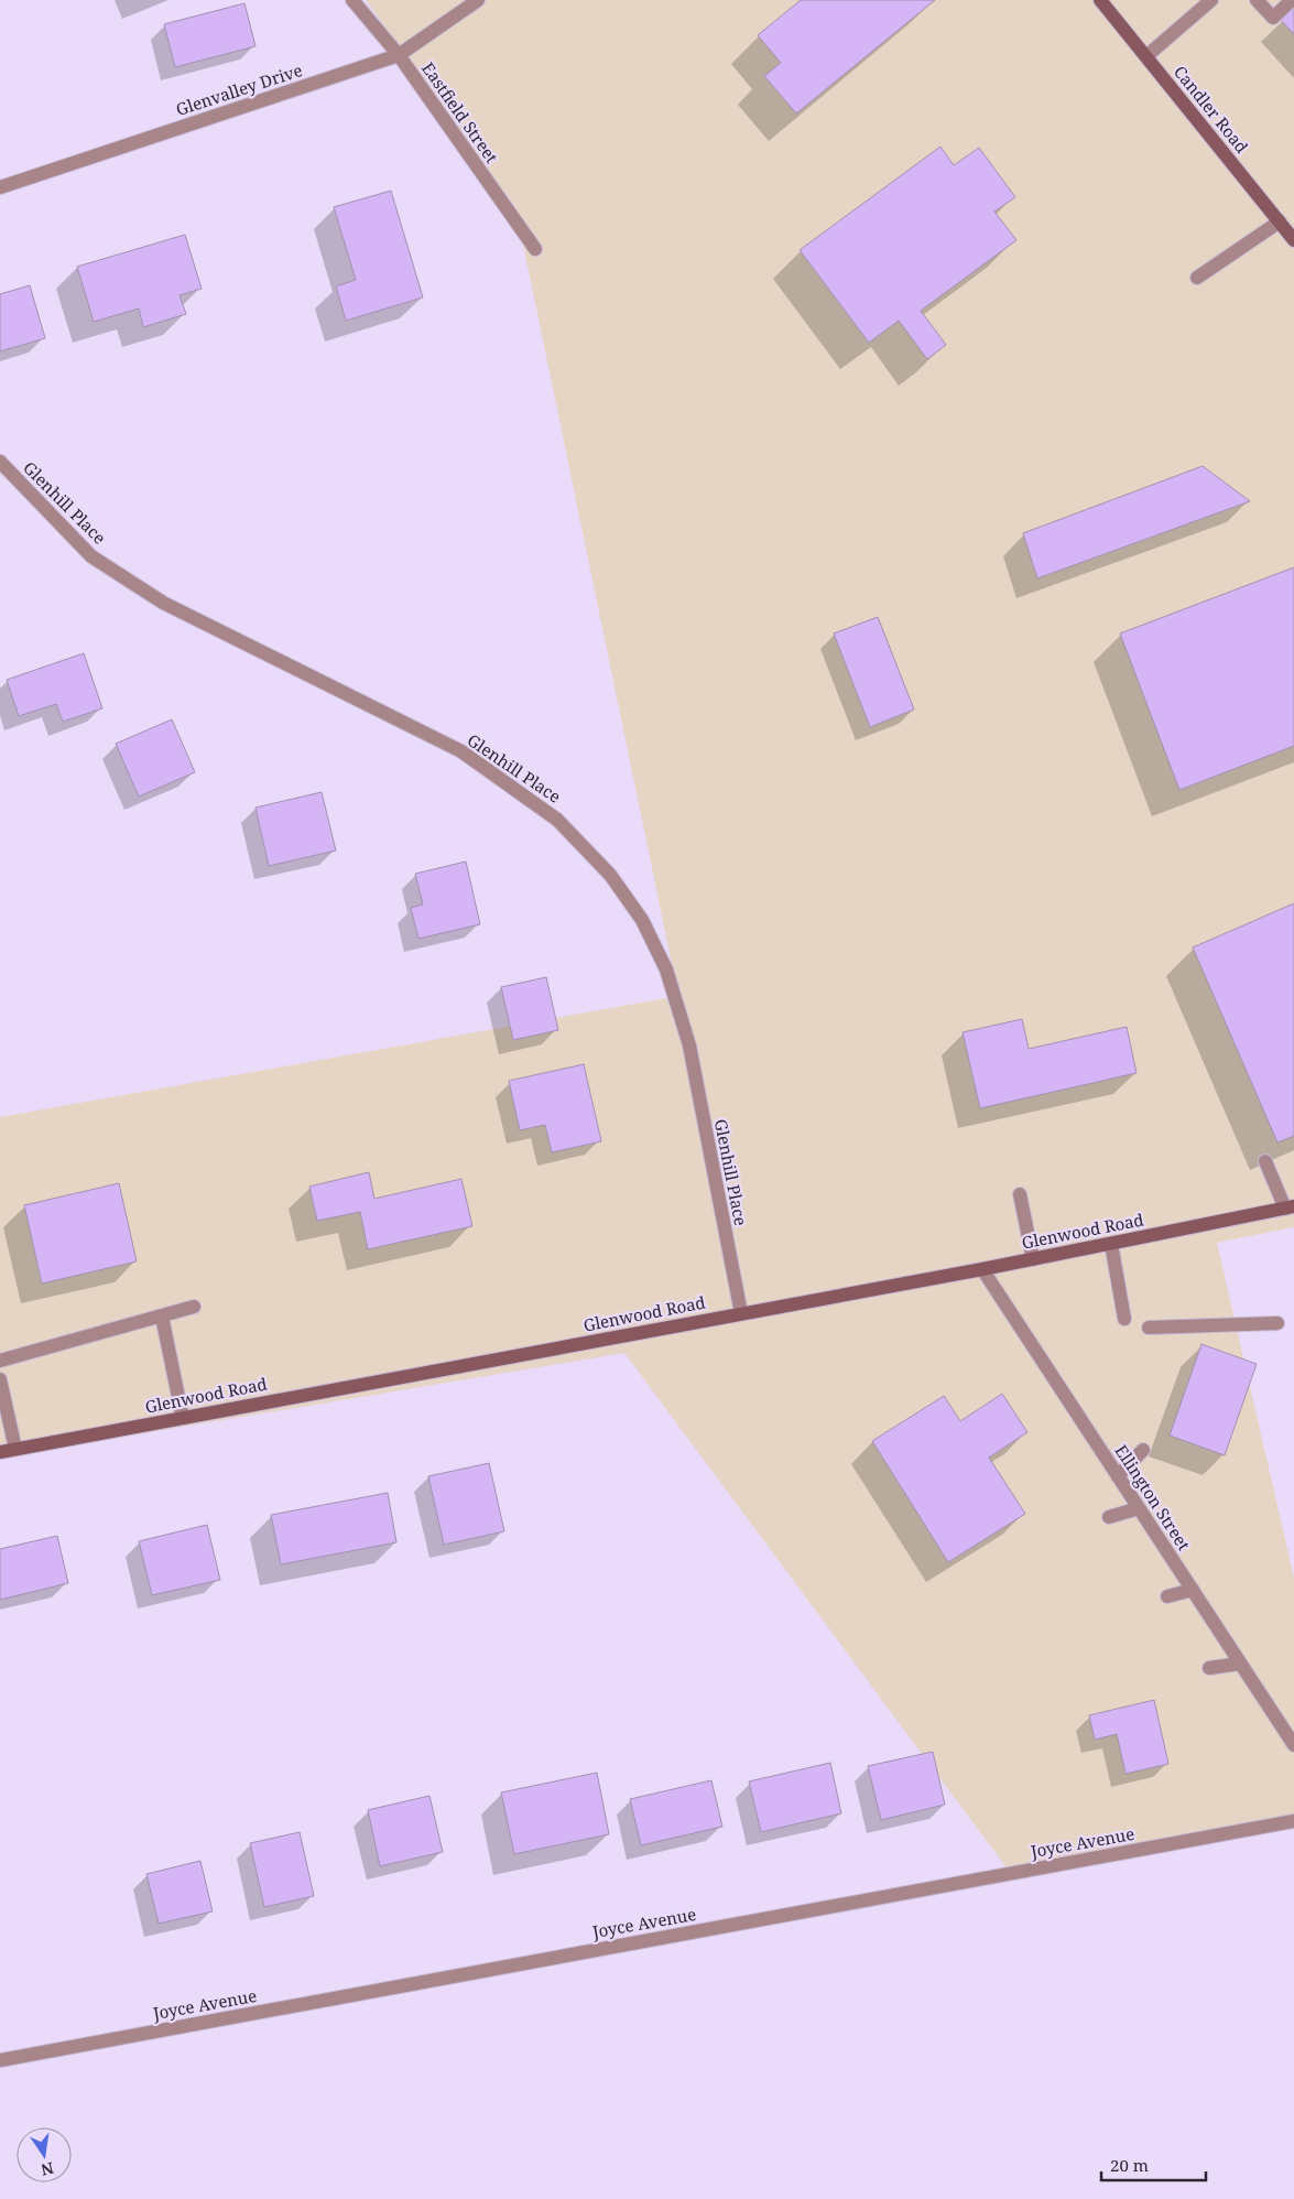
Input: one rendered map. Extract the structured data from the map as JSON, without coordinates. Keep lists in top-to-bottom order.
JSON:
{
  "streets": {
    "main road": ["Candler Road", "Glenwood Road"],
    "street": [
      "Glenvalley Drive",
      "Eastfield Street",
      "Glenhill Place",
      "Ellington Street",
      "Joyce Avenue"
    ]
  },
  "crossings": [
    ["Glenvalley Drive", "Eastfield Street"],
    ["Glenhill Place", "Glenwood Road"],
    ["Glenwood Road", "Ellington Street"]
  ],
  "scale_bar": "20 m",
  "north": "bottom"
}
